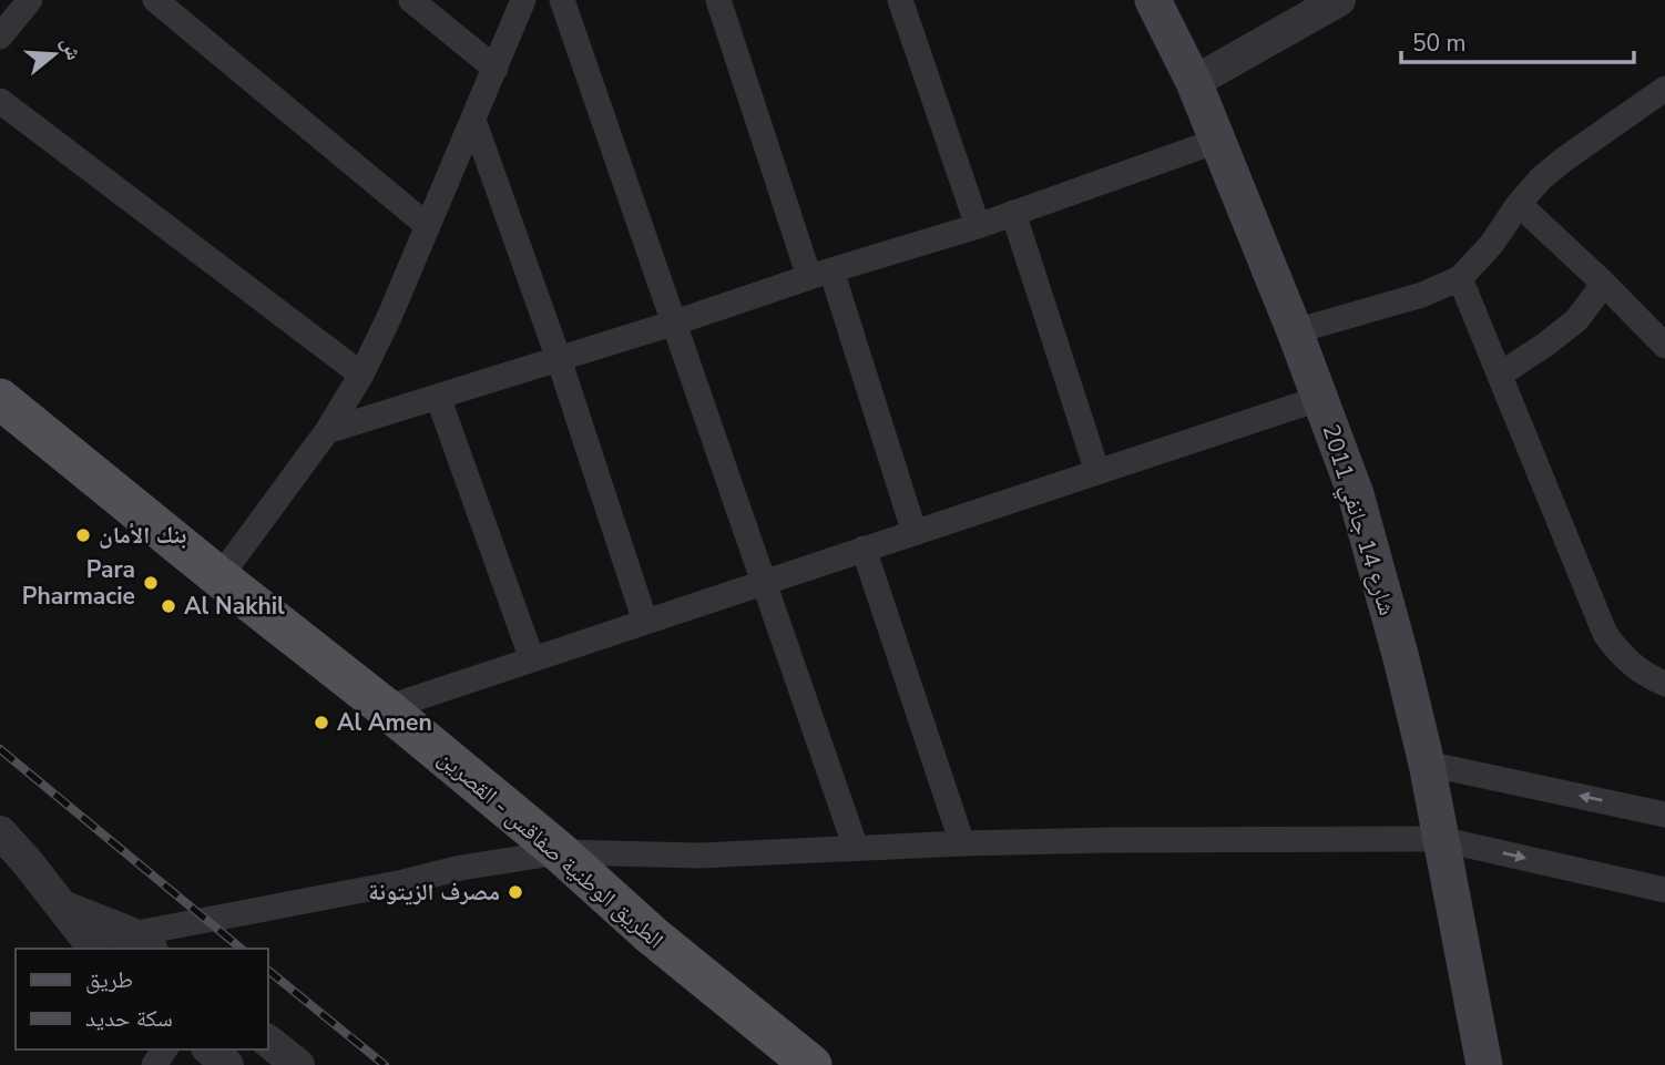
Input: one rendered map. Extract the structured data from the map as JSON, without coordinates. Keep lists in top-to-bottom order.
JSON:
{
  "streets": {
    "main road": ["شارع 14 جانفي 2011", "الطريق الوطنية صفاقس - القصرين"]
  },
  "places": [
    "بنك الأمان",
    "Para Pharmacie",
    "Al Nakhil",
    "Al Amen",
    "مصرف الزيتونة"
  ],
  "legend": ["طريق", "سكة حديد"],
  "scale_bar": "50 m",
  "north": "right"
}
